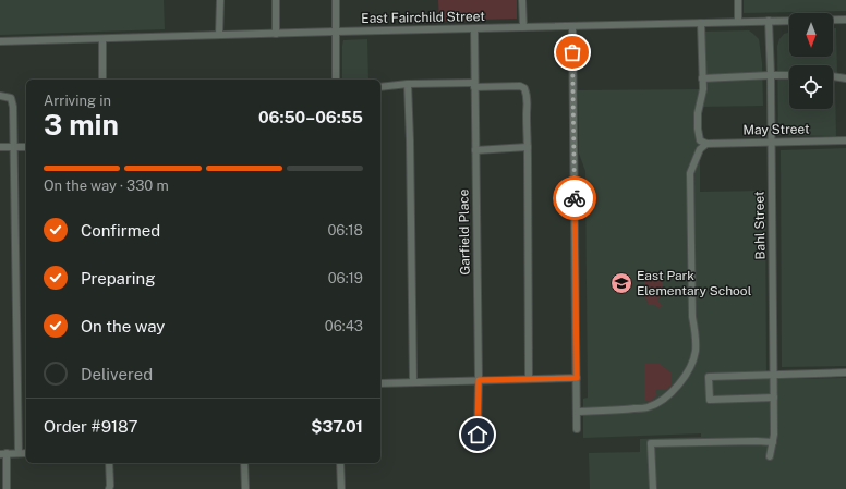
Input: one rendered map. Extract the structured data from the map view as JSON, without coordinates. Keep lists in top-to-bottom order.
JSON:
{
  "streets": {
    "street": [
      "East Fairchild Street",
      "May Street",
      "Bahl Street",
      "Garfield Place"
    ]
  },
  "crossings": [
    ["East Fairchild Street", "Bahl Street"],
    ["East Fairchild Street", "Garfield Place"],
    ["May Street", "Bahl Street"]
  ],
  "places": {
    "school or university": ["East Park Elementary School"]
  },
  "north": "bottom",
  "page": {
    "heading": ["3 min", "Arriving in", "06:50–06:55"],
    "panel": ["Order #9187", "$37.01"],
    "bar": "On the way · 330 m",
    "list": [
      ["Confirmed", "06:18"],
      ["Preparing", "06:19"],
      ["On the way", "06:43"],
      "Delivered"
    ]
  }
}
